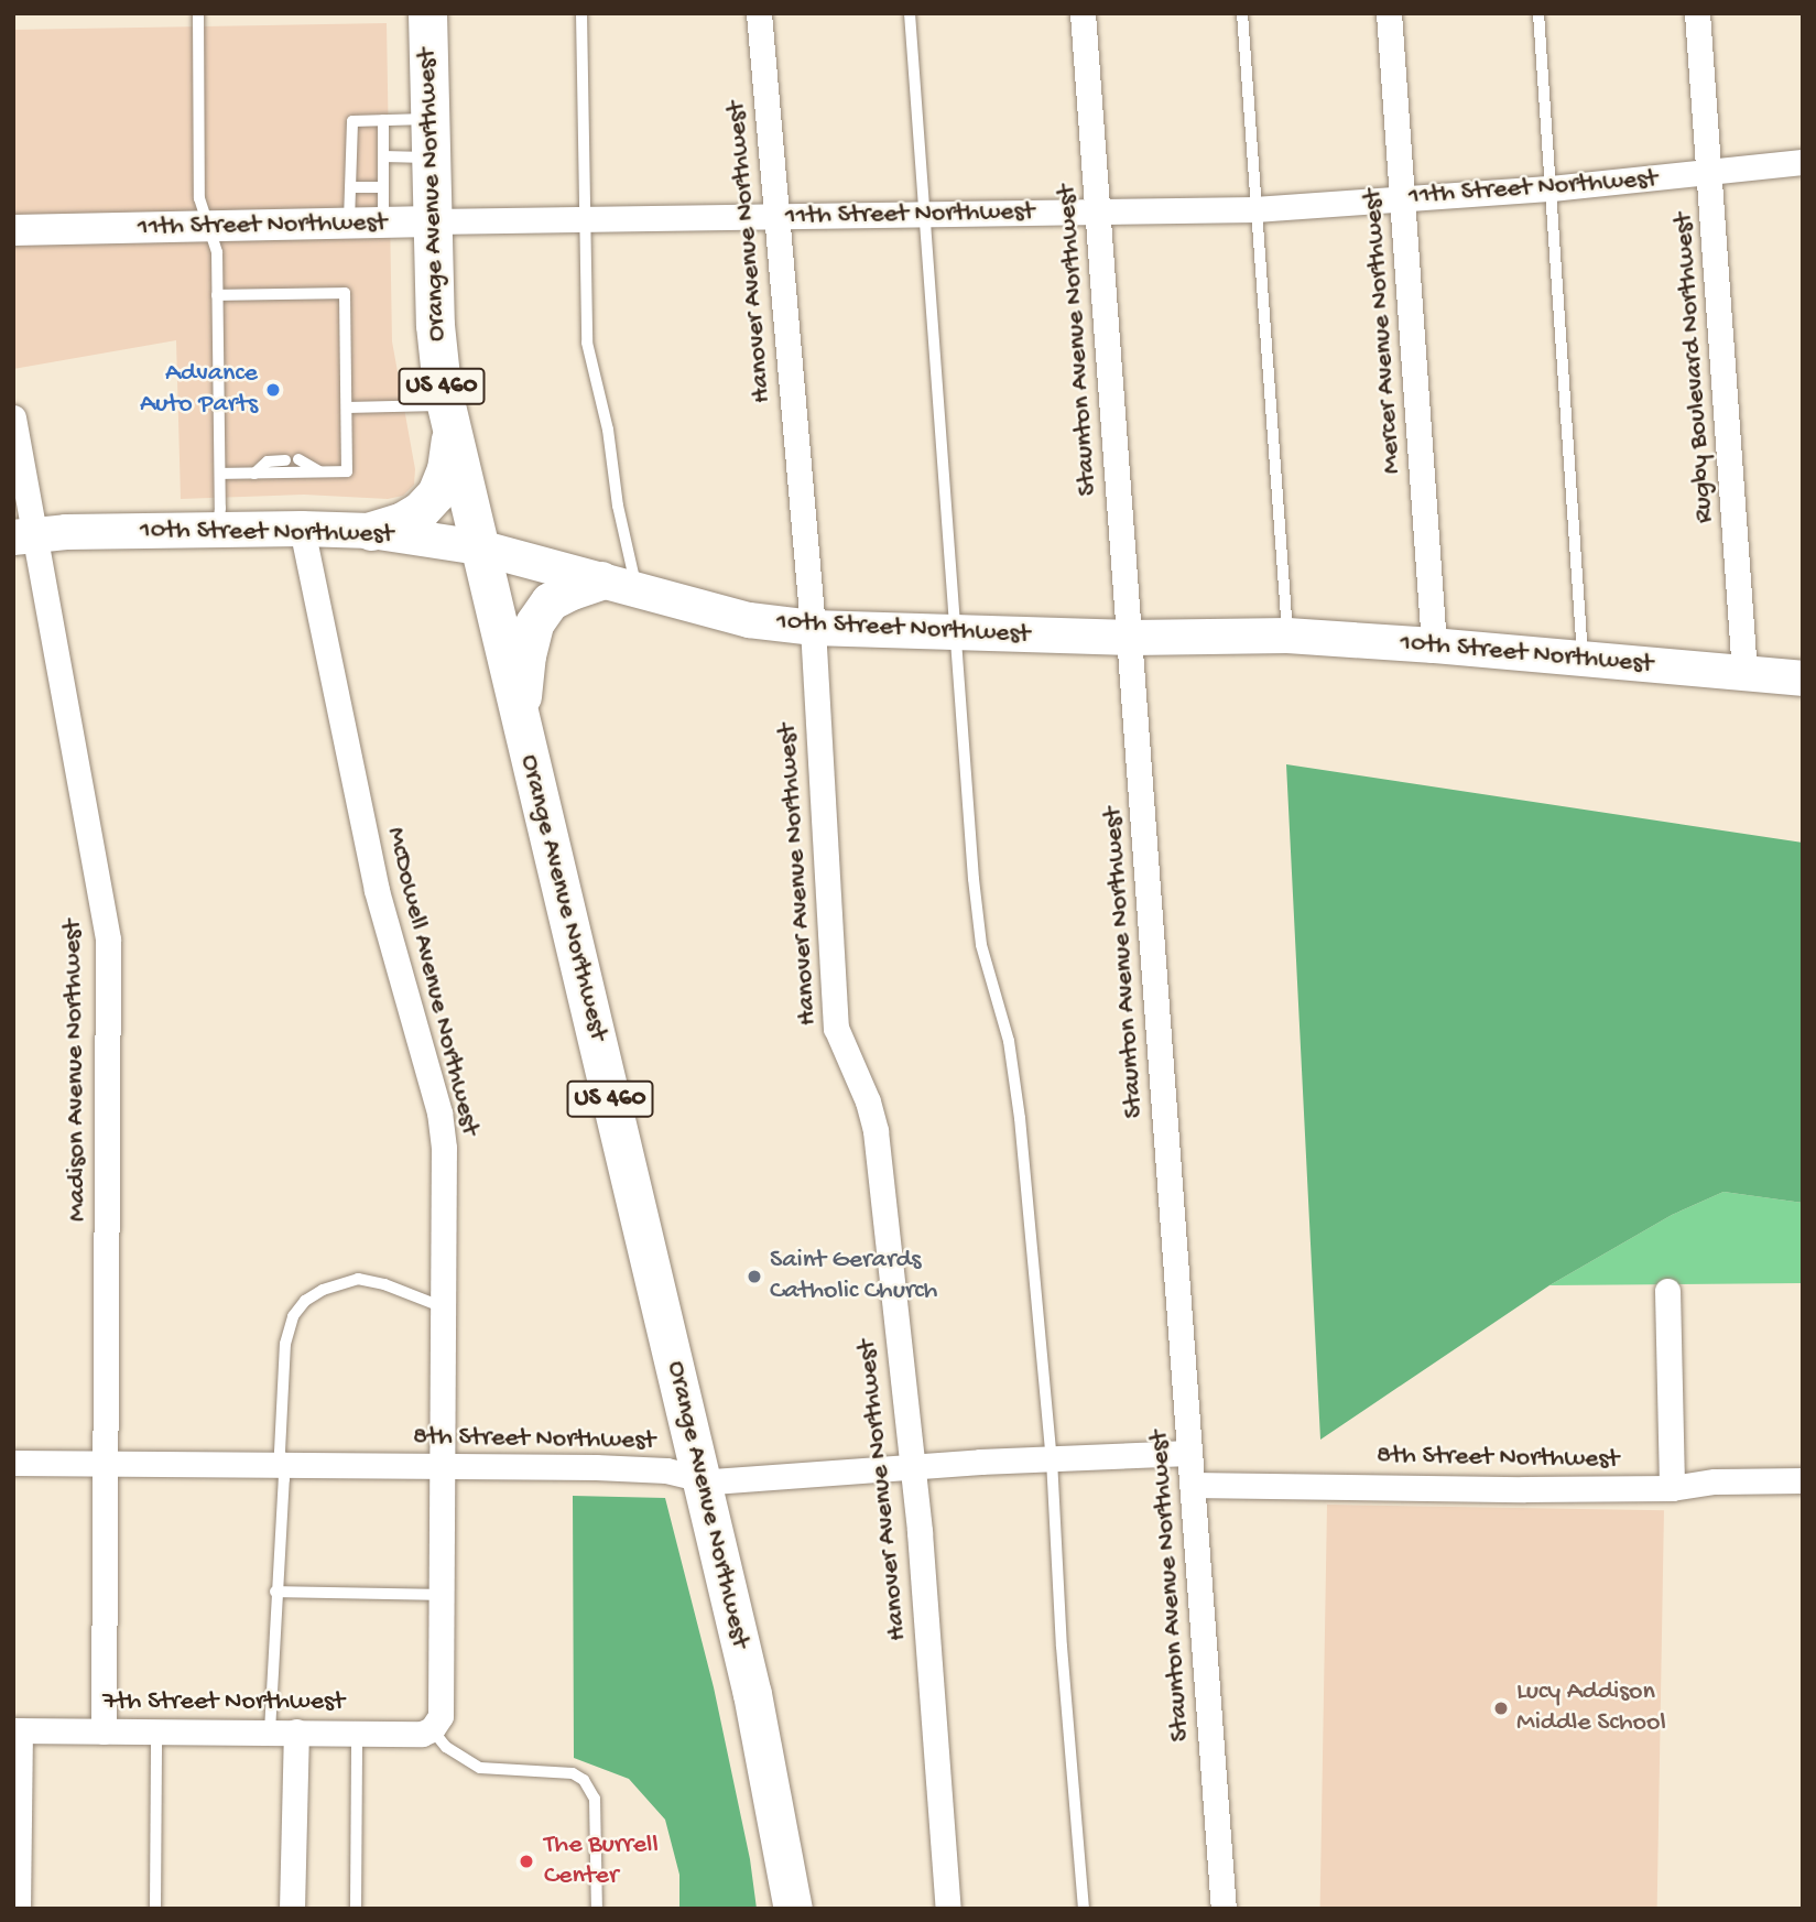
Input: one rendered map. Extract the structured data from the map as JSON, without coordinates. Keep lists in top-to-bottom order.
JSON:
{
  "streets": {
    "main road": ["Orange Avenue Northwest", "US 460", "10th Street Northwest"],
    "street": [
      "11th Street Northwest",
      "Hanover Avenue Northwest",
      "Mercer Avenue Northwest",
      "Staunton Avenue Northwest",
      "Rugby Boulevard Northwest",
      "McDowell Avenue Northwest",
      "Madison Avenue Northwest",
      "8th Street Northwest",
      "7th Street Northwest"
    ]
  },
  "crossings": [
    ["11th Street Northwest", "Orange Avenue Northwest"],
    ["11th Street Northwest", "Hanover Avenue Northwest"],
    ["11th Street Northwest", "Mercer Avenue Northwest"],
    ["11th Street Northwest", "Staunton Avenue Northwest"],
    ["11th Street Northwest", "Rugby Boulevard Northwest"],
    ["Orange Avenue Northwest", "10th Street Northwest"],
    ["Orange Avenue Northwest", "8th Street Northwest"],
    ["Hanover Avenue Northwest", "10th Street Northwest"],
    ["Hanover Avenue Northwest", "8th Street Northwest"],
    ["Mercer Avenue Northwest", "10th Street Northwest"],
    ["Staunton Avenue Northwest", "10th Street Northwest"],
    ["Staunton Avenue Northwest", "8th Street Northwest"],
    ["Rugby Boulevard Northwest", "10th Street Northwest"],
    ["10th Street Northwest", "McDowell Avenue Northwest"],
    ["10th Street Northwest", "Madison Avenue Northwest"],
    ["McDowell Avenue Northwest", "8th Street Northwest"],
    ["McDowell Avenue Northwest", "7th Street Northwest"],
    ["Madison Avenue Northwest", "8th Street Northwest"],
    ["Madison Avenue Northwest", "7th Street Northwest"]
  ],
  "places": [
    "Advance Auto Parts",
    "Saint Gerards Catholic Church",
    "Lucy Addison Middle School",
    "The Burrell Center"
  ]
}
